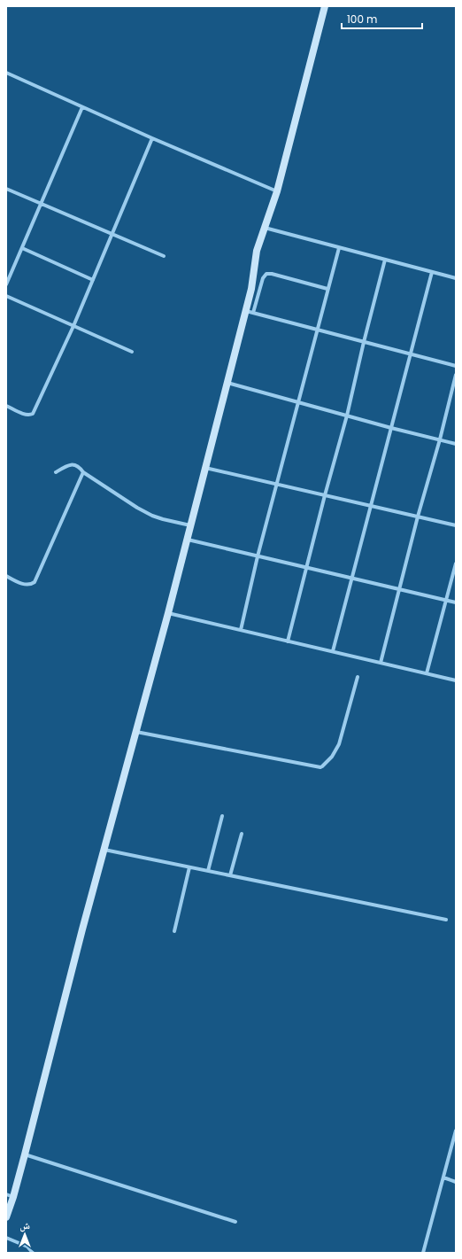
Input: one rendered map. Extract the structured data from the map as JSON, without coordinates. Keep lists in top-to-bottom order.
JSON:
{
  "scale_bar": "100 m",
  "north": "top"
}
